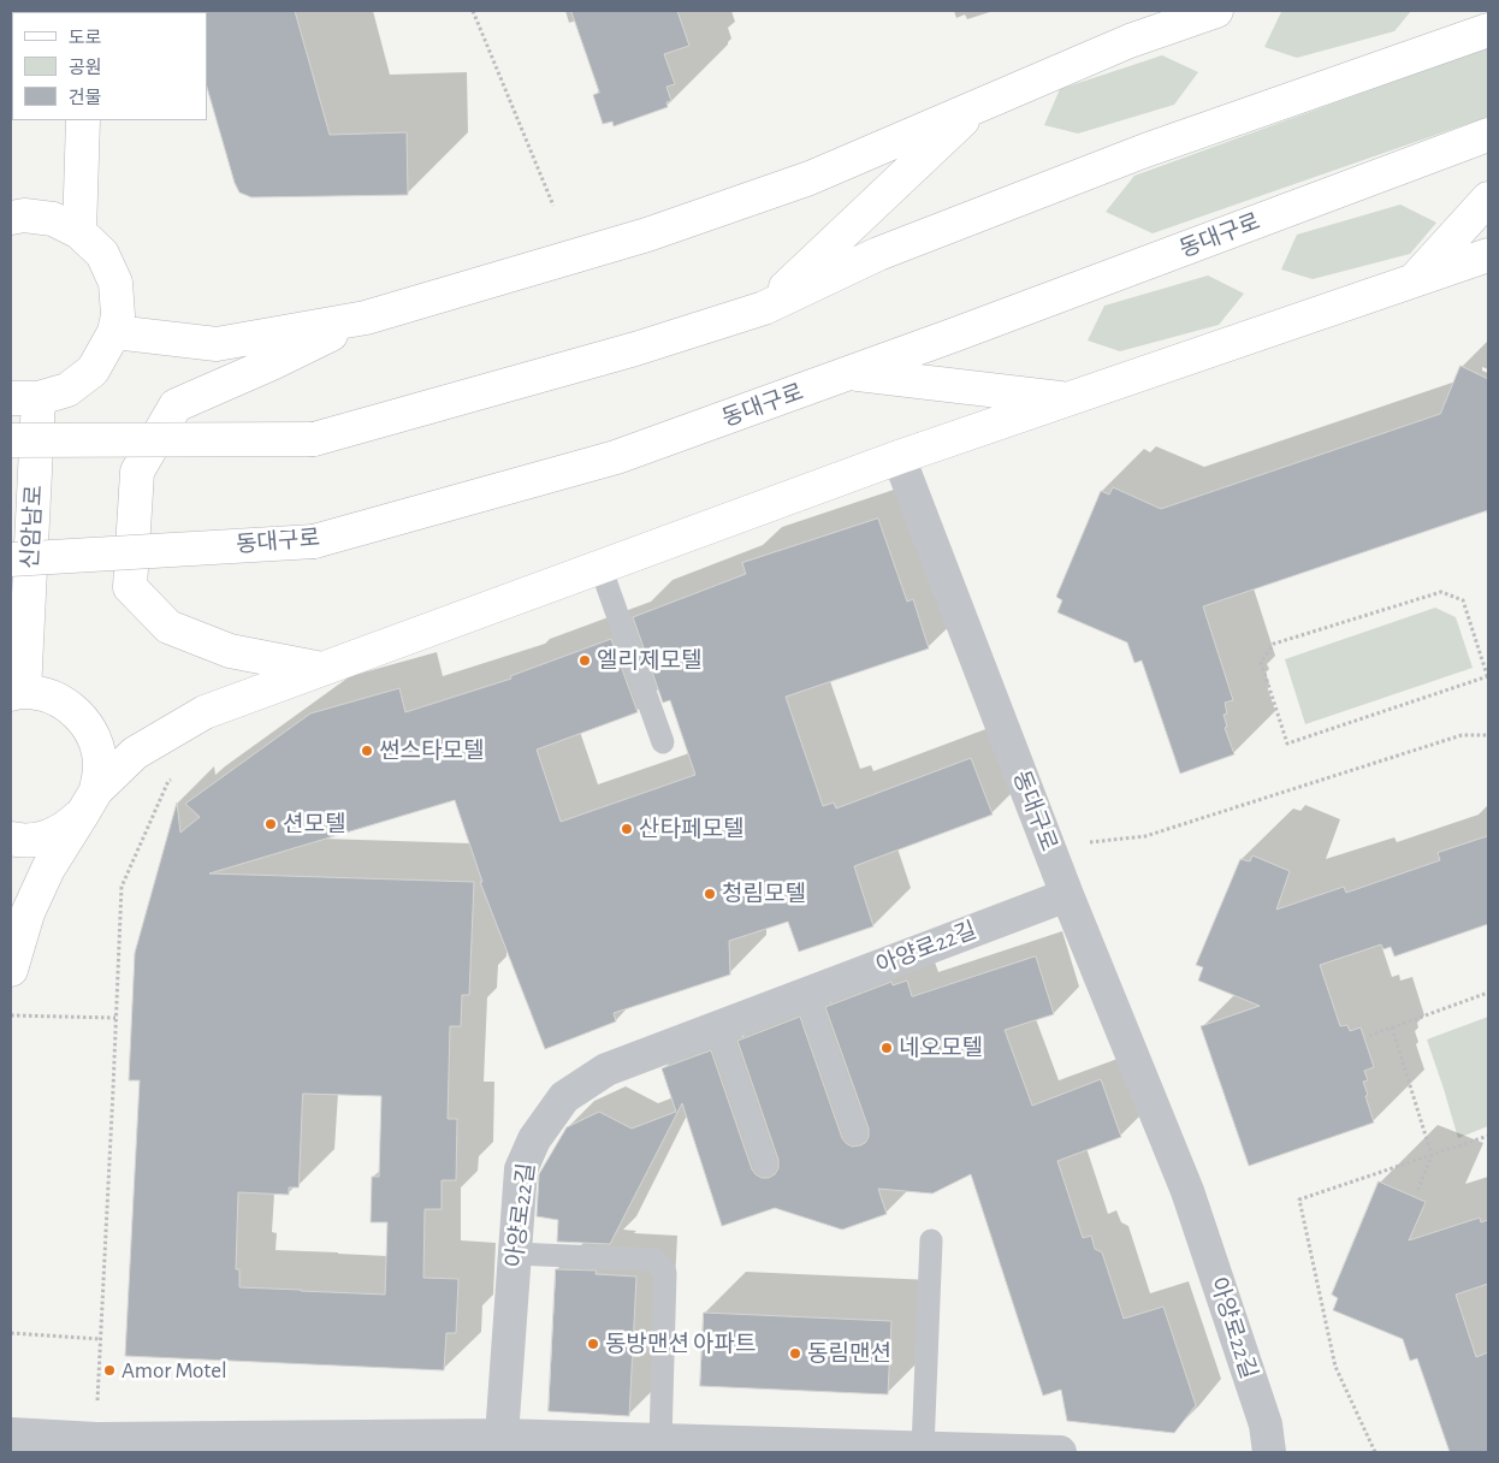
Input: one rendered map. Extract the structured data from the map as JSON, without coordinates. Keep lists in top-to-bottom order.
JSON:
{
  "streets": {
    "main road": ["동대구로", "신암남로"],
    "street": ["아양로22길"]
  },
  "crossings": [
    ["동대구로", "아양로22길"]
  ],
  "places": [
    "엘리제모텔",
    "썬스타모텔",
    "션모텔",
    "산타페모텔",
    "청림모텔",
    "네오모텔",
    "동방맨션 아파트",
    "동림맨션",
    "Amor Motel"
  ],
  "legend": ["도로", "공원", "건물"]
}
